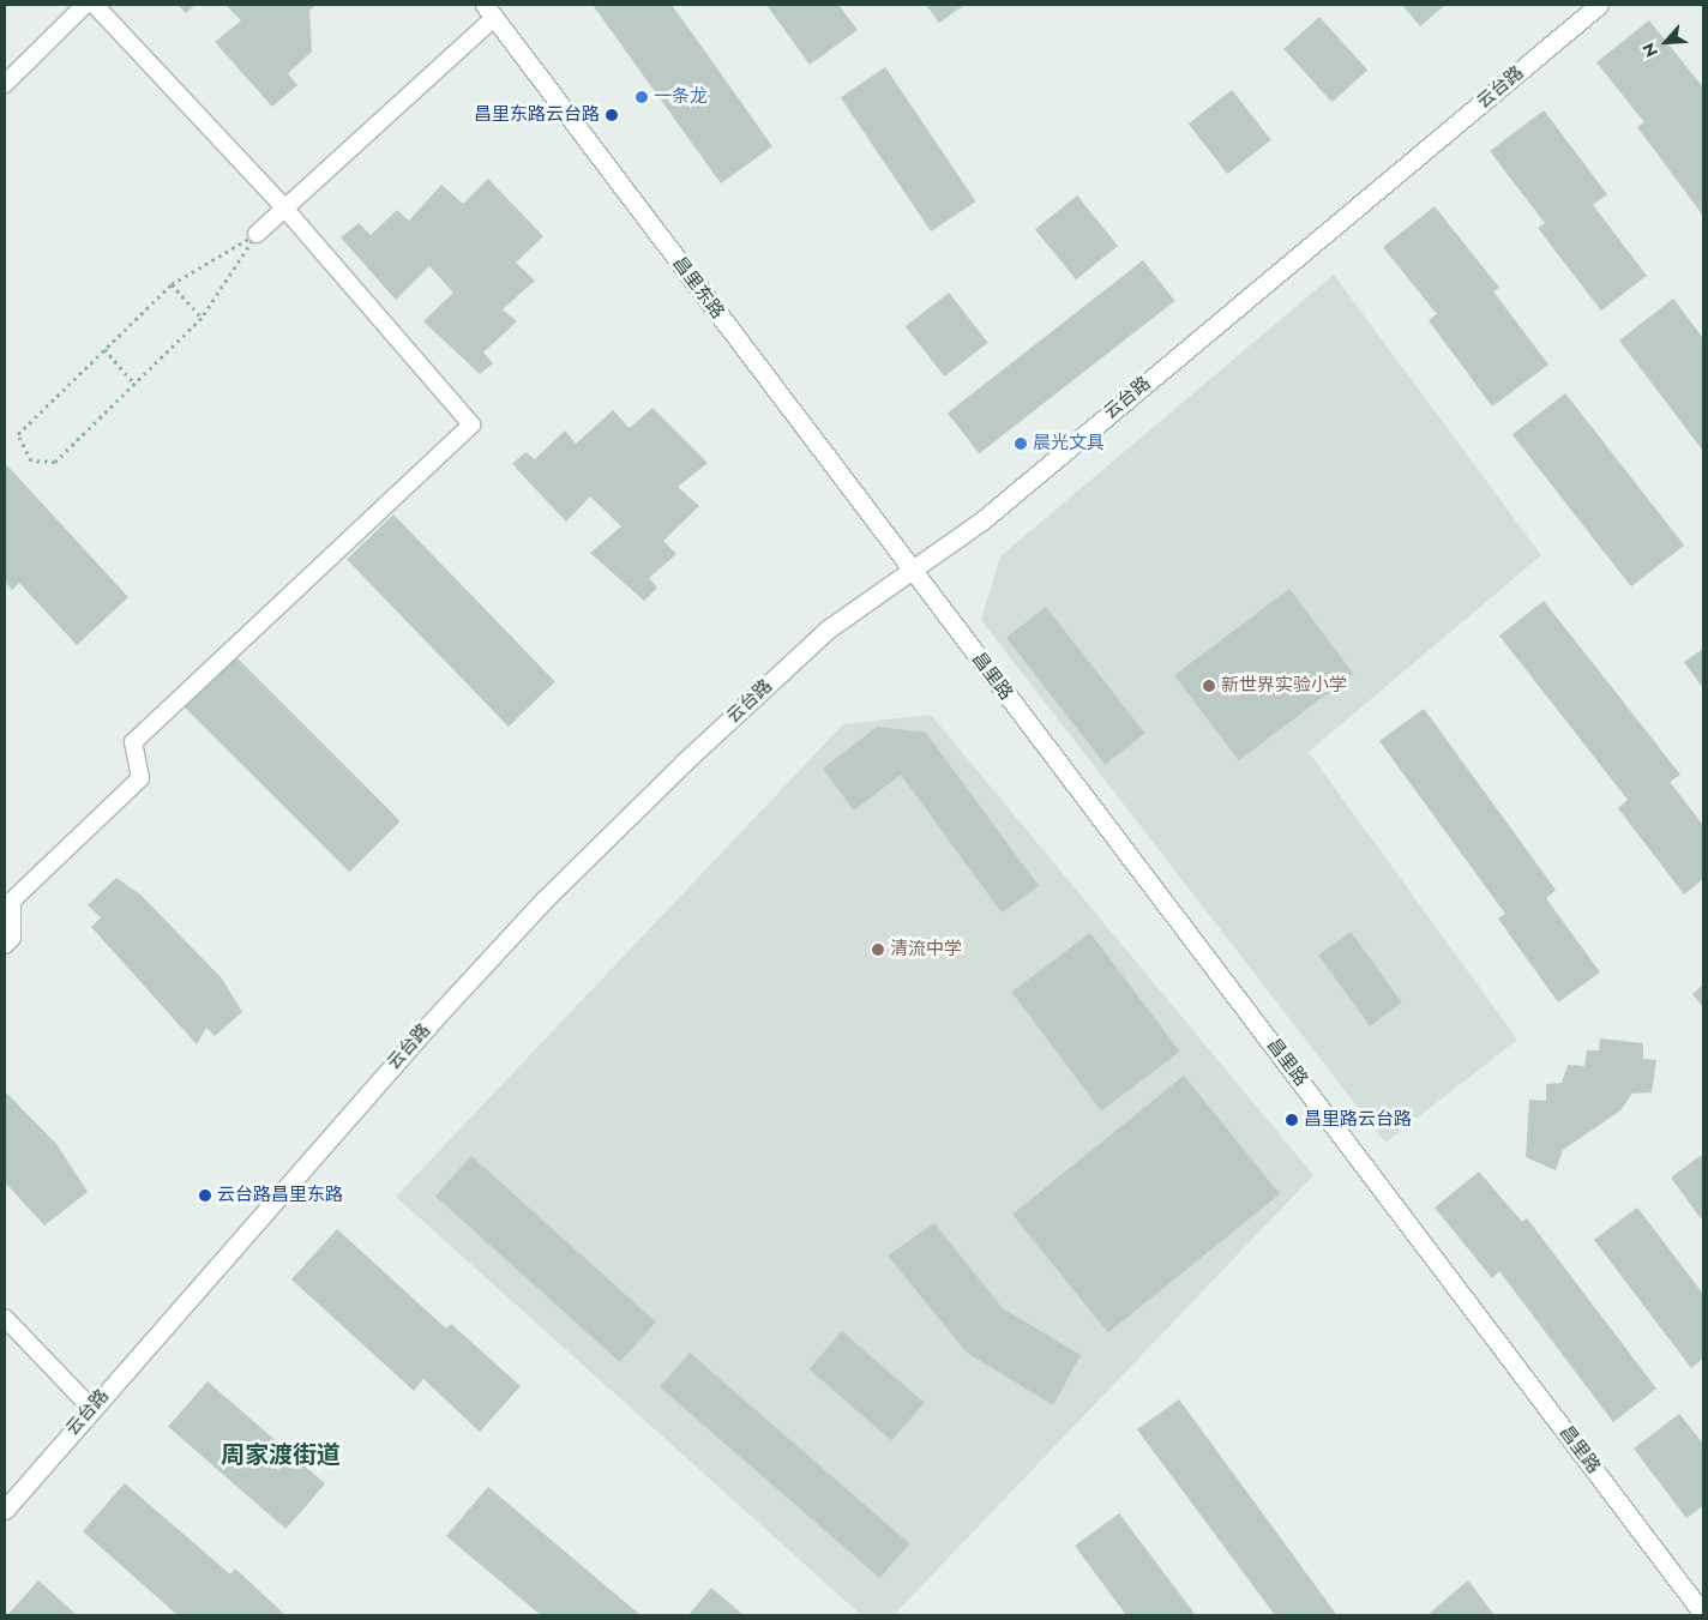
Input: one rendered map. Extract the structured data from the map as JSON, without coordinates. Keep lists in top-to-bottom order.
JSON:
{
  "streets": {
    "street": ["云台路", "昌里东路", "昌里路"]
  },
  "crossings": [
    ["云台路", "昌里东路"],
    ["云台路", "昌里路"],
    ["昌里东路", "昌里路"]
  ],
  "districts": ["周家渡街道"],
  "places": [
    "一条龙",
    "昌里东路云台路",
    "晨光文具",
    "新世界实验小学",
    "清流中学",
    "昌里路云台路",
    "云台路昌里东路"
  ],
  "north": "bottom left"
}
